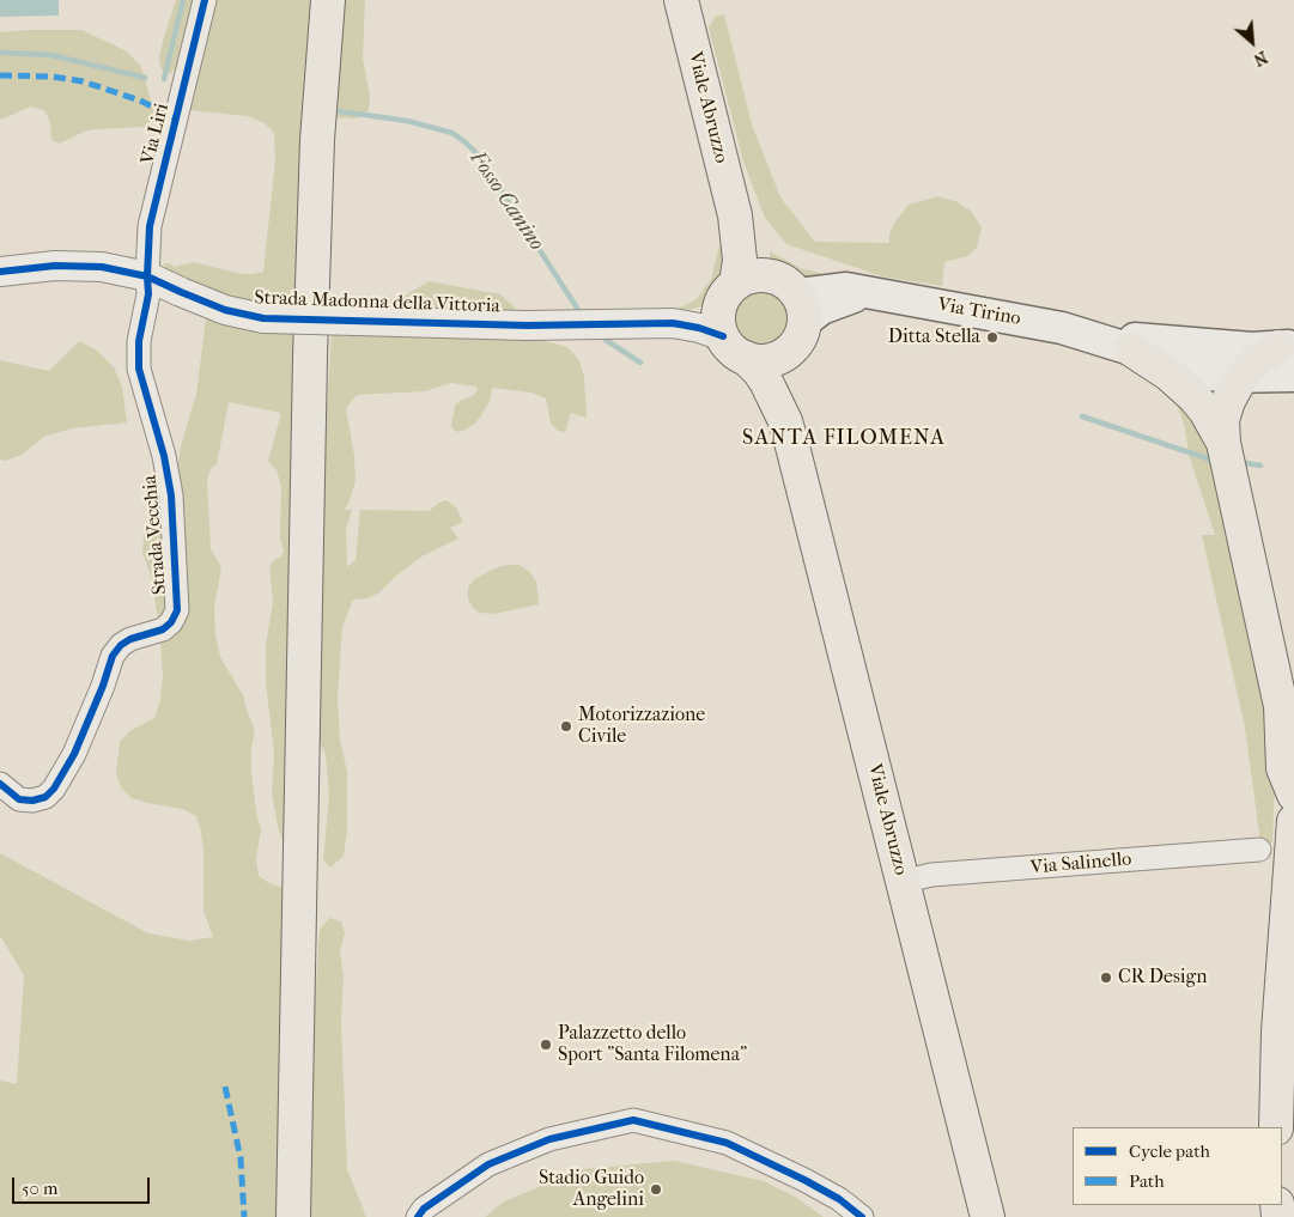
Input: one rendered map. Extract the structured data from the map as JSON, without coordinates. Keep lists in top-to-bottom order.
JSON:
{
  "streets": {
    "main road": ["Viale Abruzzo", "Via Tirino"],
    "street": [
      "Via Liri",
      "Strada Madonna della Vittoria",
      "Strada Vecchia",
      "Via Salinello"
    ]
  },
  "crossings": [
    ["Viale Abruzzo", "Strada Madonna della Vittoria"],
    ["Viale Abruzzo", "Via Tirino"],
    ["Viale Abruzzo", "Via Salinello"],
    ["Via Liri", "Strada Madonna della Vittoria"],
    ["Via Liri", "Strada Vecchia"],
    ["Strada Madonna della Vittoria", "Via Tirino"],
    ["Strada Madonna della Vittoria", "Strada Vecchia"]
  ],
  "districts": ["SANTA FILOMENA"],
  "water": ["Fosso Canino"],
  "places": [
    "Ditta Stella",
    "Motorizzazione Civile",
    "CR Design",
    "Palazzetto dello Sport \"Santa Filomena\"",
    "Stadio Guido Angelini"
  ],
  "legend": ["Cycle path", "Path"],
  "scale_bar": "50 m",
  "north": "bottom right"
}
